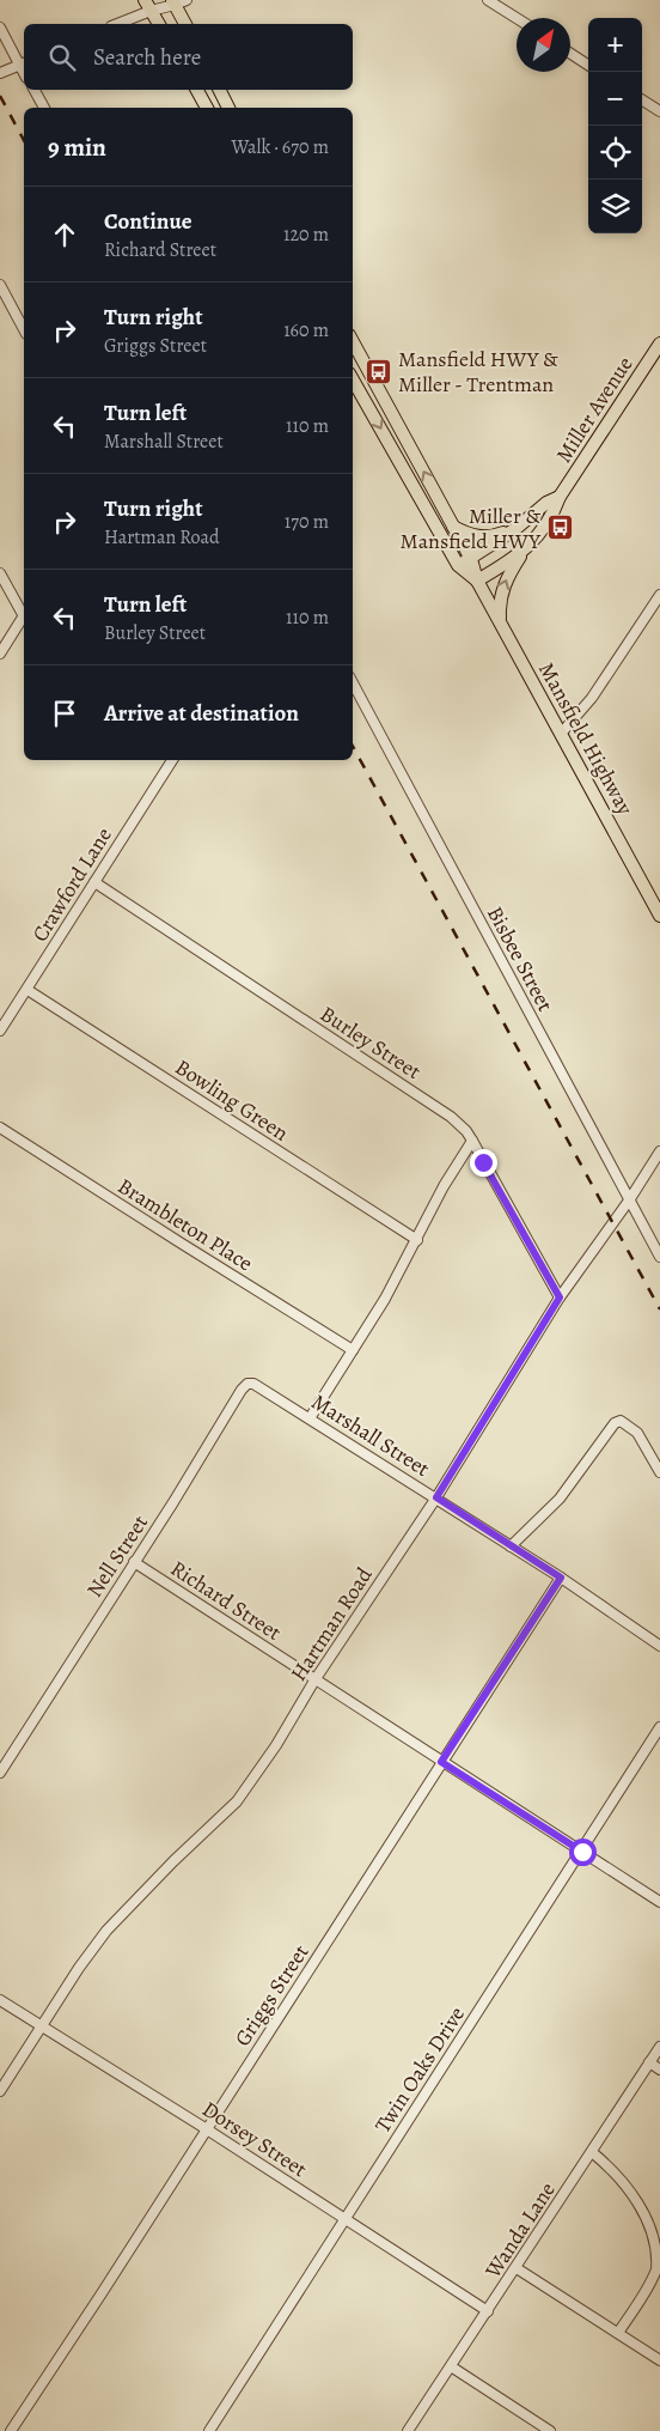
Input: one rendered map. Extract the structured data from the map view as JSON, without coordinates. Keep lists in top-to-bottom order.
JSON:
{
  "streets": {
    "main road": ["Miller Avenue", "Mansfield Highway"],
    "street": [
      "Crawford Lane",
      "Bisbee Street",
      "Burley Street",
      "Bowling Green",
      "Brambleton Place",
      "Marshall Street",
      "Nell Street",
      "Richard Street",
      "Hartman Road",
      "Griggs Street",
      "Twin Oaks Drive",
      "Dorsey Street",
      "Wanda Lane"
    ]
  },
  "crossings": [
    ["Miller Avenue", "Mansfield Highway"],
    ["Crawford Lane", "Burley Street"],
    ["Crawford Lane", "Bowling Green"],
    ["Bisbee Street", "Hartman Road"],
    ["Burley Street", "Hartman Road"],
    ["Marshall Street", "Nell Street"],
    ["Marshall Street", "Hartman Road"],
    ["Marshall Street", "Griggs Street"],
    ["Nell Street", "Richard Street"],
    ["Richard Street", "Hartman Road"],
    ["Richard Street", "Griggs Street"],
    ["Richard Street", "Twin Oaks Drive"],
    ["Hartman Road", "Dorsey Street"],
    ["Griggs Street", "Dorsey Street"],
    ["Twin Oaks Drive", "Dorsey Street"],
    ["Dorsey Street", "Wanda Lane"]
  ],
  "places": {
    "bus stop": ["Mansfield HWY & Miller - Trentman", "Miller & Mansfield HWY"]
  },
  "north": "top right",
  "page": {
    "map_buttons": ["+", "−"],
    "search": "Search here",
    "heading": ["9 min", "Walk · 670 m"],
    "list": [
      ["Continue", "Richard Street", "120 m"],
      ["Turn right", "Griggs Street", "160 m"],
      ["Turn left", "Marshall Street", "110 m"],
      ["Turn right", "Hartman Road", "170 m"],
      ["Turn left", "Burley Street", "110 m"],
      "Arrive at destination"
    ]
  }
}
